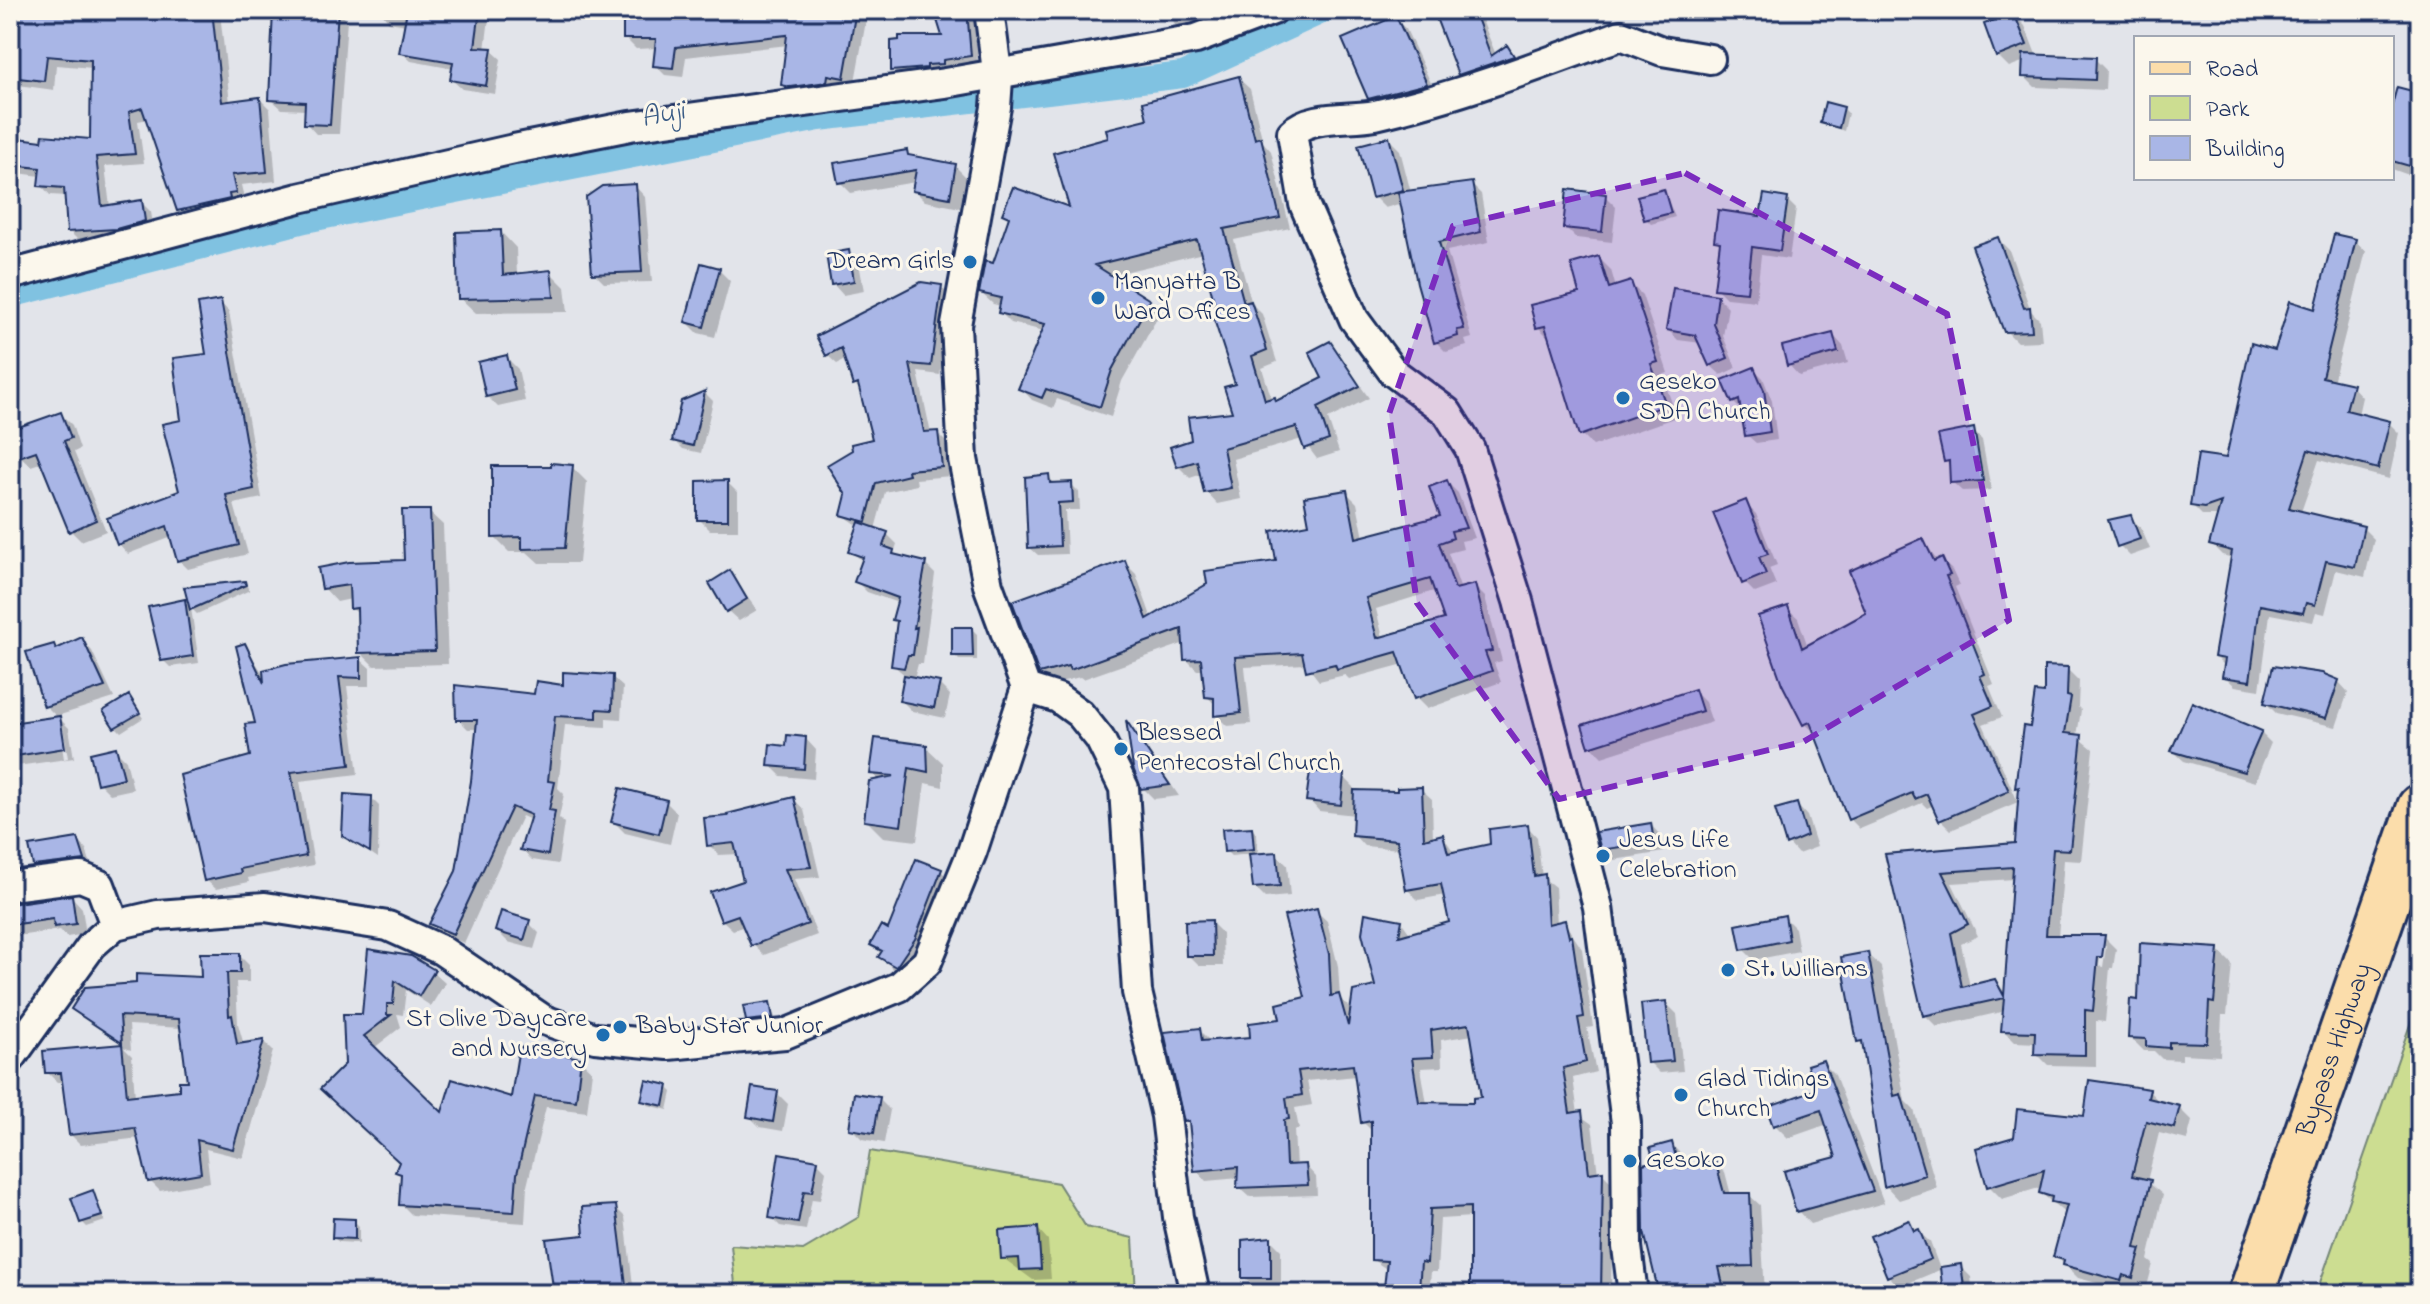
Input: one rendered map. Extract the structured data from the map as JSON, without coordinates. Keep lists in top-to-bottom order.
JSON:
{
  "streets": {
    "main road": ["Bypass Highway"]
  },
  "water": ["Auji"],
  "places": [
    "Dream Girls",
    "Manyatta B Ward Offices",
    "Geseko SDA Church",
    "Blessed Pentecostal Church",
    "Jesus Life Celebration",
    "St. Williams",
    "Baby Star Junior",
    "St Olive Daycare and Nursery",
    "Glad Tidings Church",
    "Gesoko"
  ],
  "legend": ["Road", "Park", "Building"]
}
